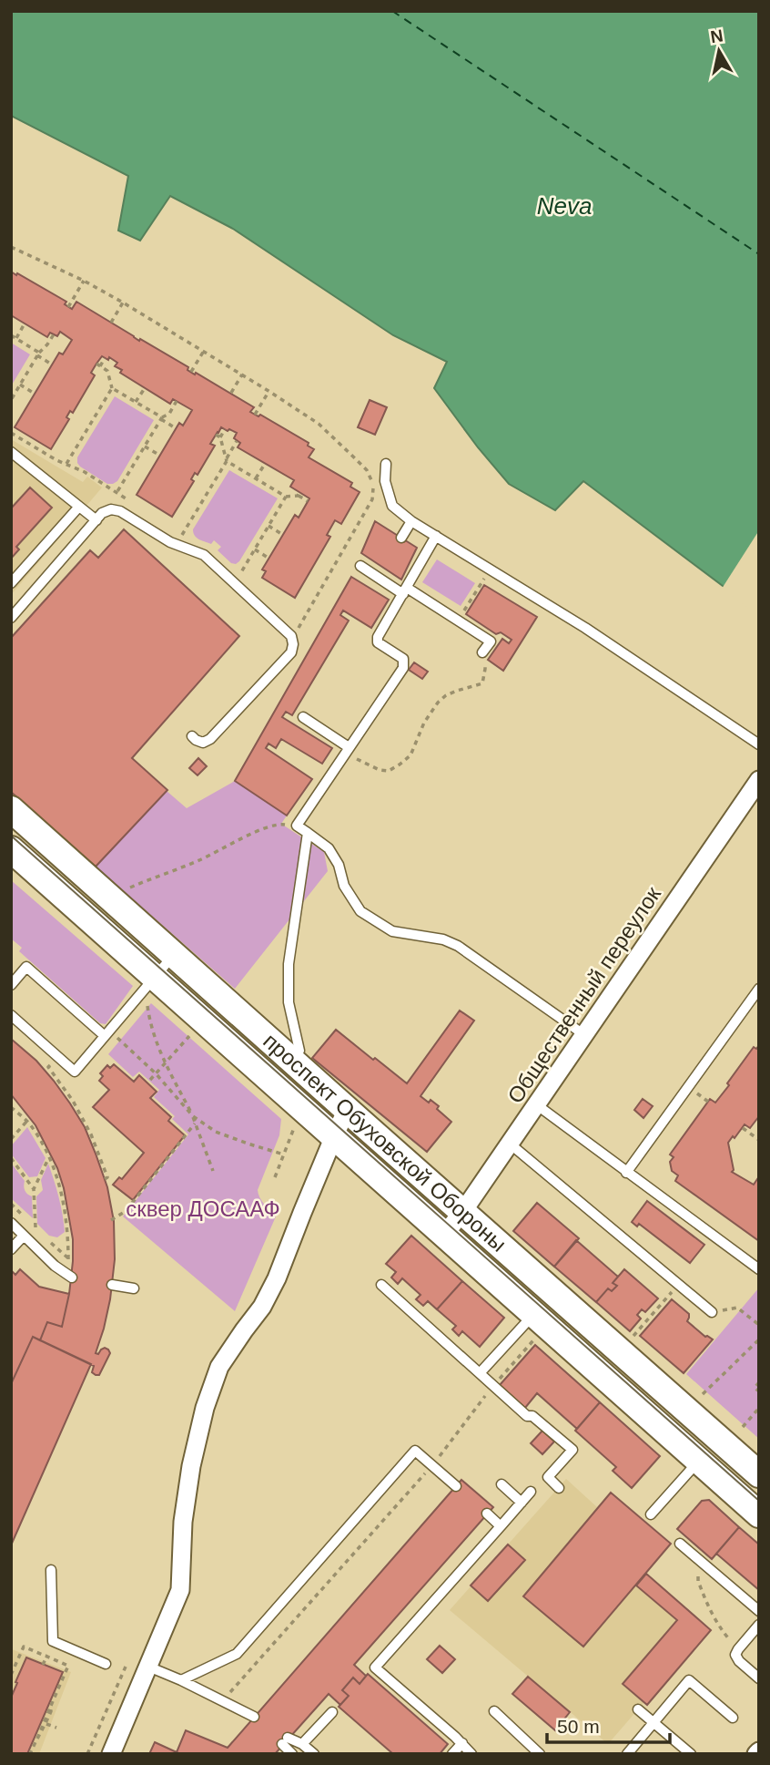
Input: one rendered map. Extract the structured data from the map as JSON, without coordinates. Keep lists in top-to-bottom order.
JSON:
{
  "streets": {
    "main road": ["проспект Обуховской Обороны"],
    "street": ["Общественный переулок"]
  },
  "crossings": [
    ["Общественный переулок", "проспект Обуховской Обороны"]
  ],
  "water": ["Neva"],
  "parks": ["сквер ДОСААФ"],
  "scale_bar": "50 m",
  "north": "top"
}
